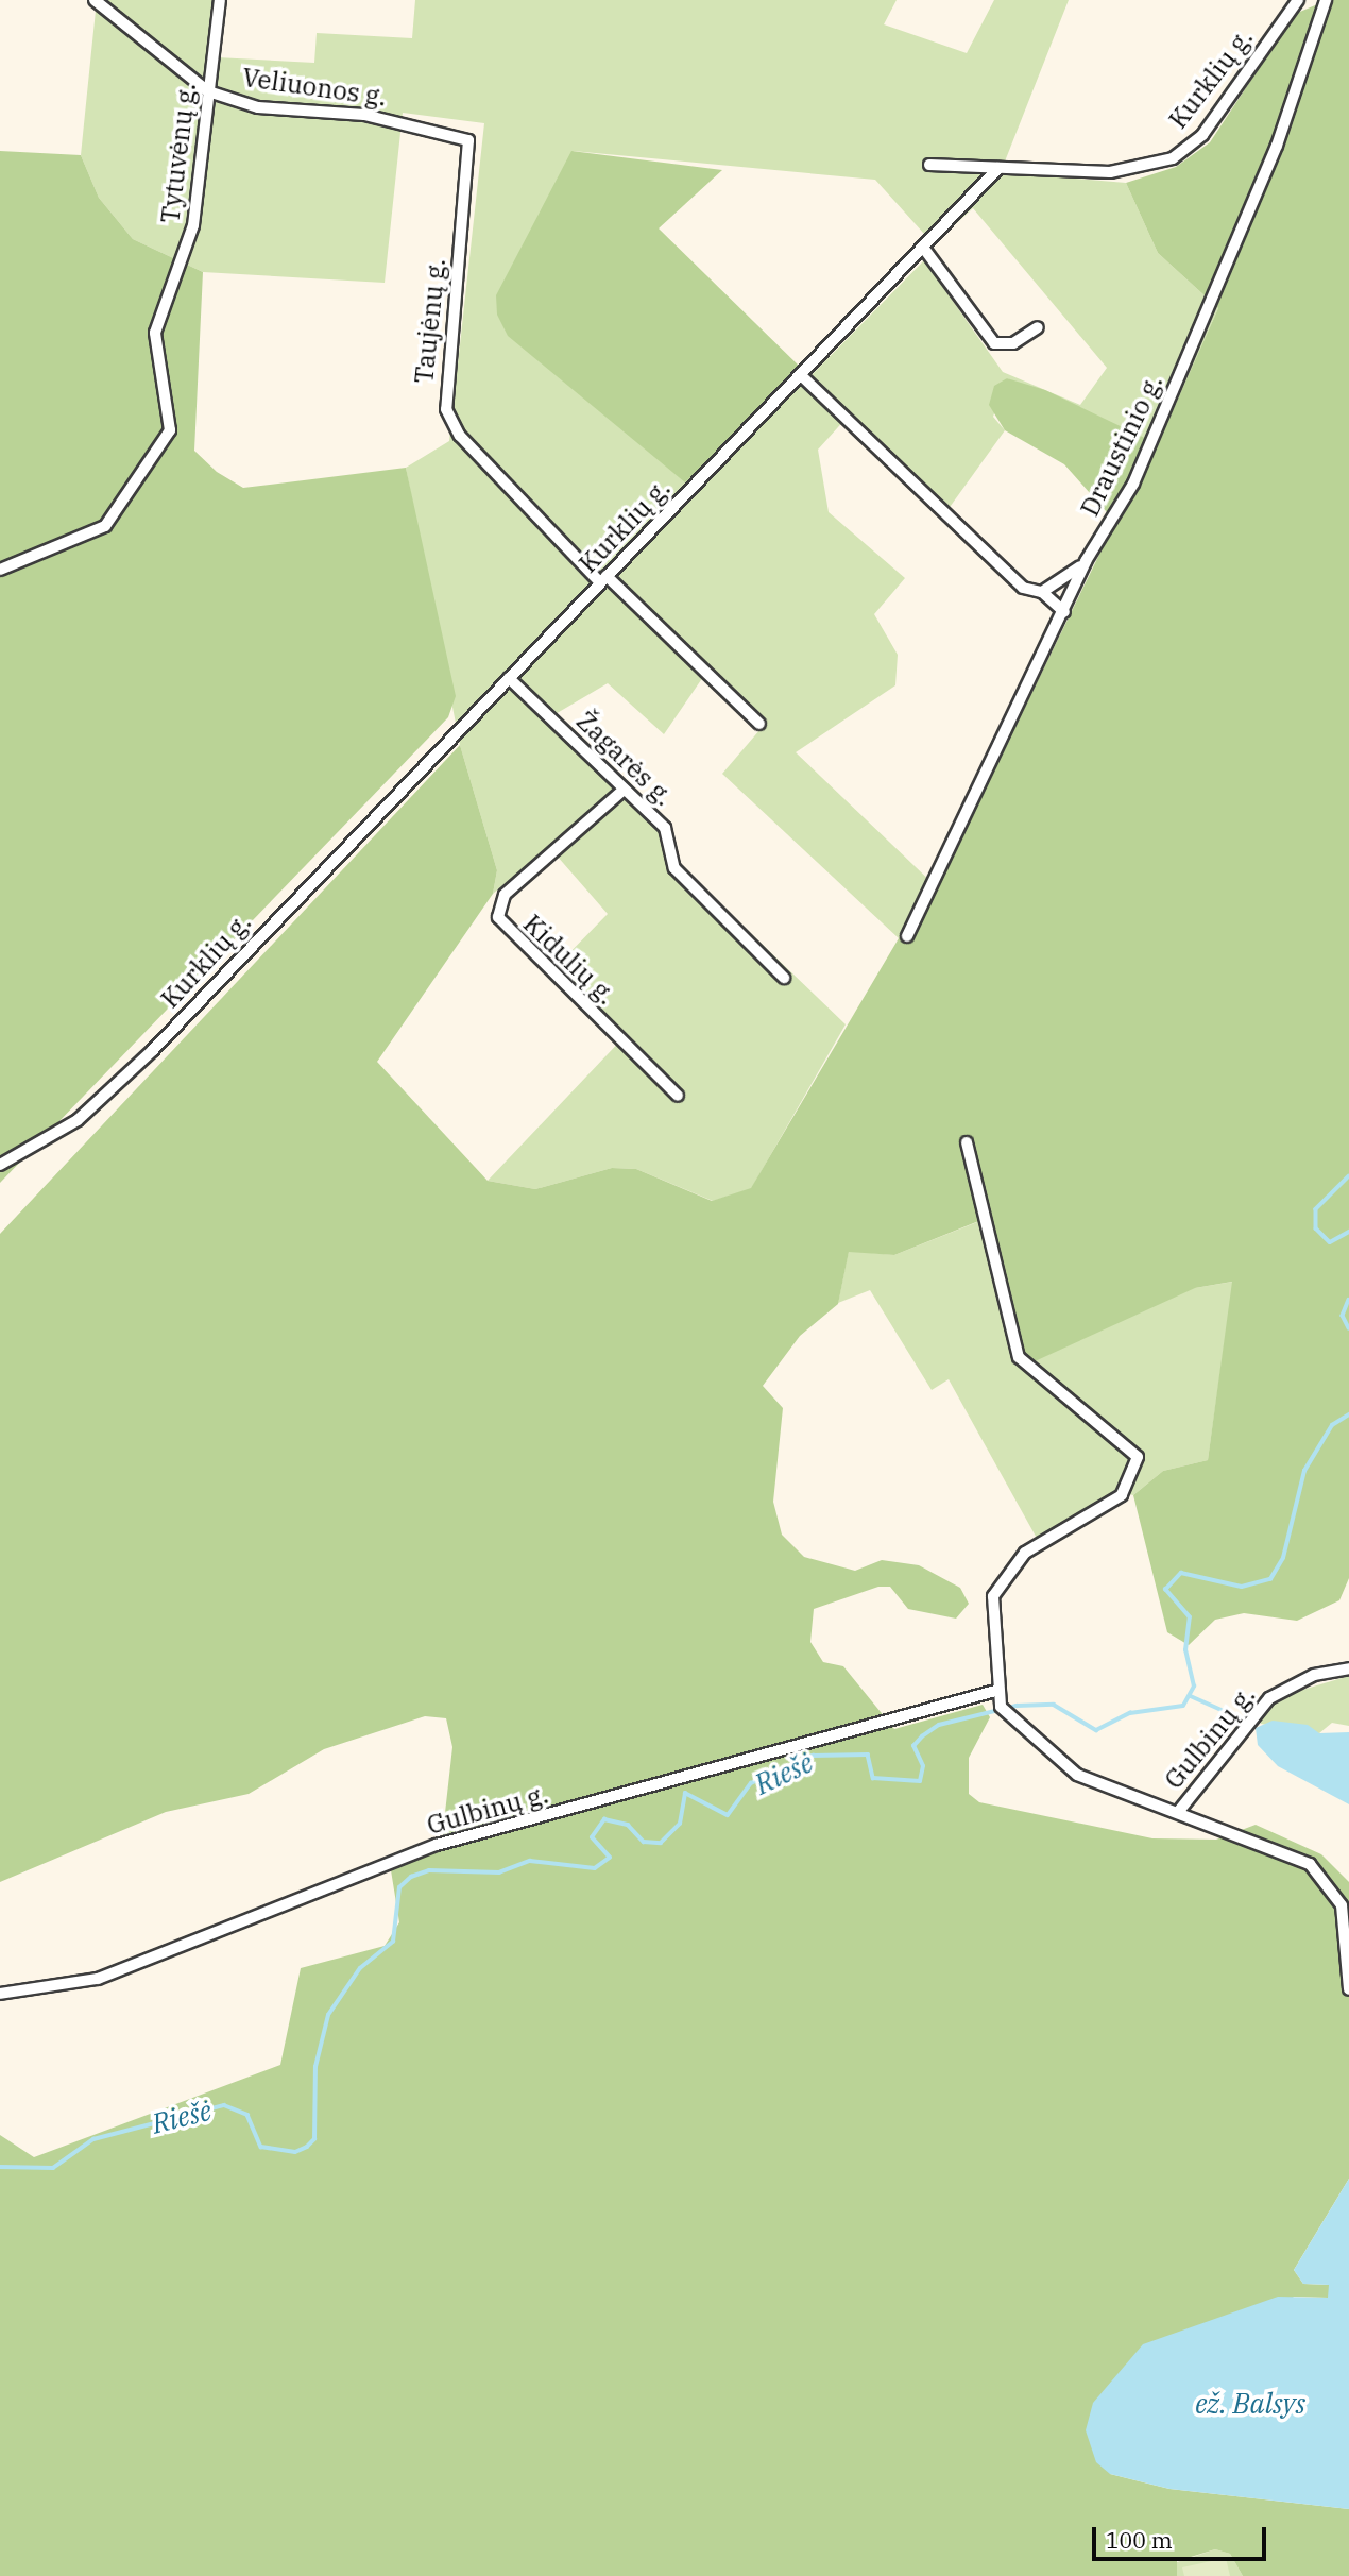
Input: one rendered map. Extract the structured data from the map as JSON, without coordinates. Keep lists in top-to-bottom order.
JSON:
{
  "streets": {
    "street": [
      "Kurklių g.",
      "Veliuonos g.",
      "Tytuvėnų g.",
      "Taujėnų g.",
      "Draustinio g.",
      "Žagarės g.",
      "Kidulių g.",
      "Gulbinų g."
    ]
  },
  "crossings": [
    ["Kurklių g.", "Taujėnų g."],
    ["Kurklių g.", "Žagarės g."],
    ["Veliuonos g.", "Tytuvėnų g."],
    ["Veliuonos g.", "Taujėnų g."],
    ["Žagarės g.", "Kidulių g."]
  ],
  "water": ["Riešė", "ež. Balsys"],
  "scale_bar": "100 m"
}
